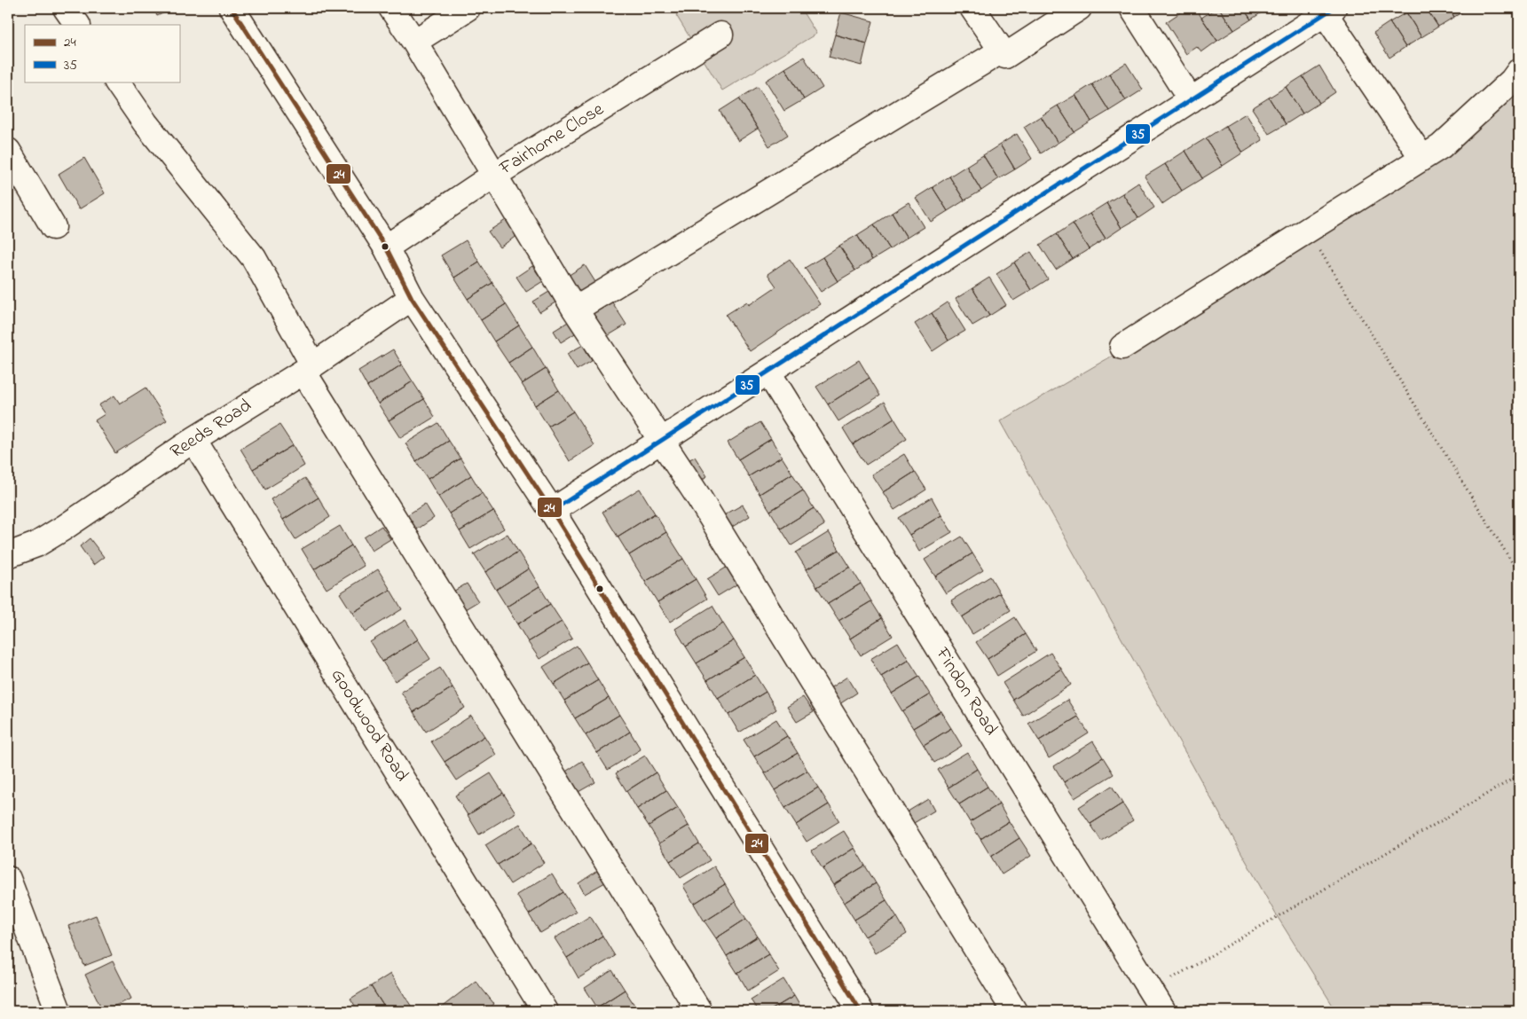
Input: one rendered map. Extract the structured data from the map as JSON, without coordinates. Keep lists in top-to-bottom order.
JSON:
{
  "streets": {
    "street": [
      "Fairhome Close",
      "Reeds Road",
      "Findon Road",
      "Goodwood Road"
    ]
  },
  "crossings": [
    ["Reeds Road", "Goodwood Road"]
  ],
  "lines": ["transit line 24", "transit line 35"],
  "legend": ["24", "35"]
}
